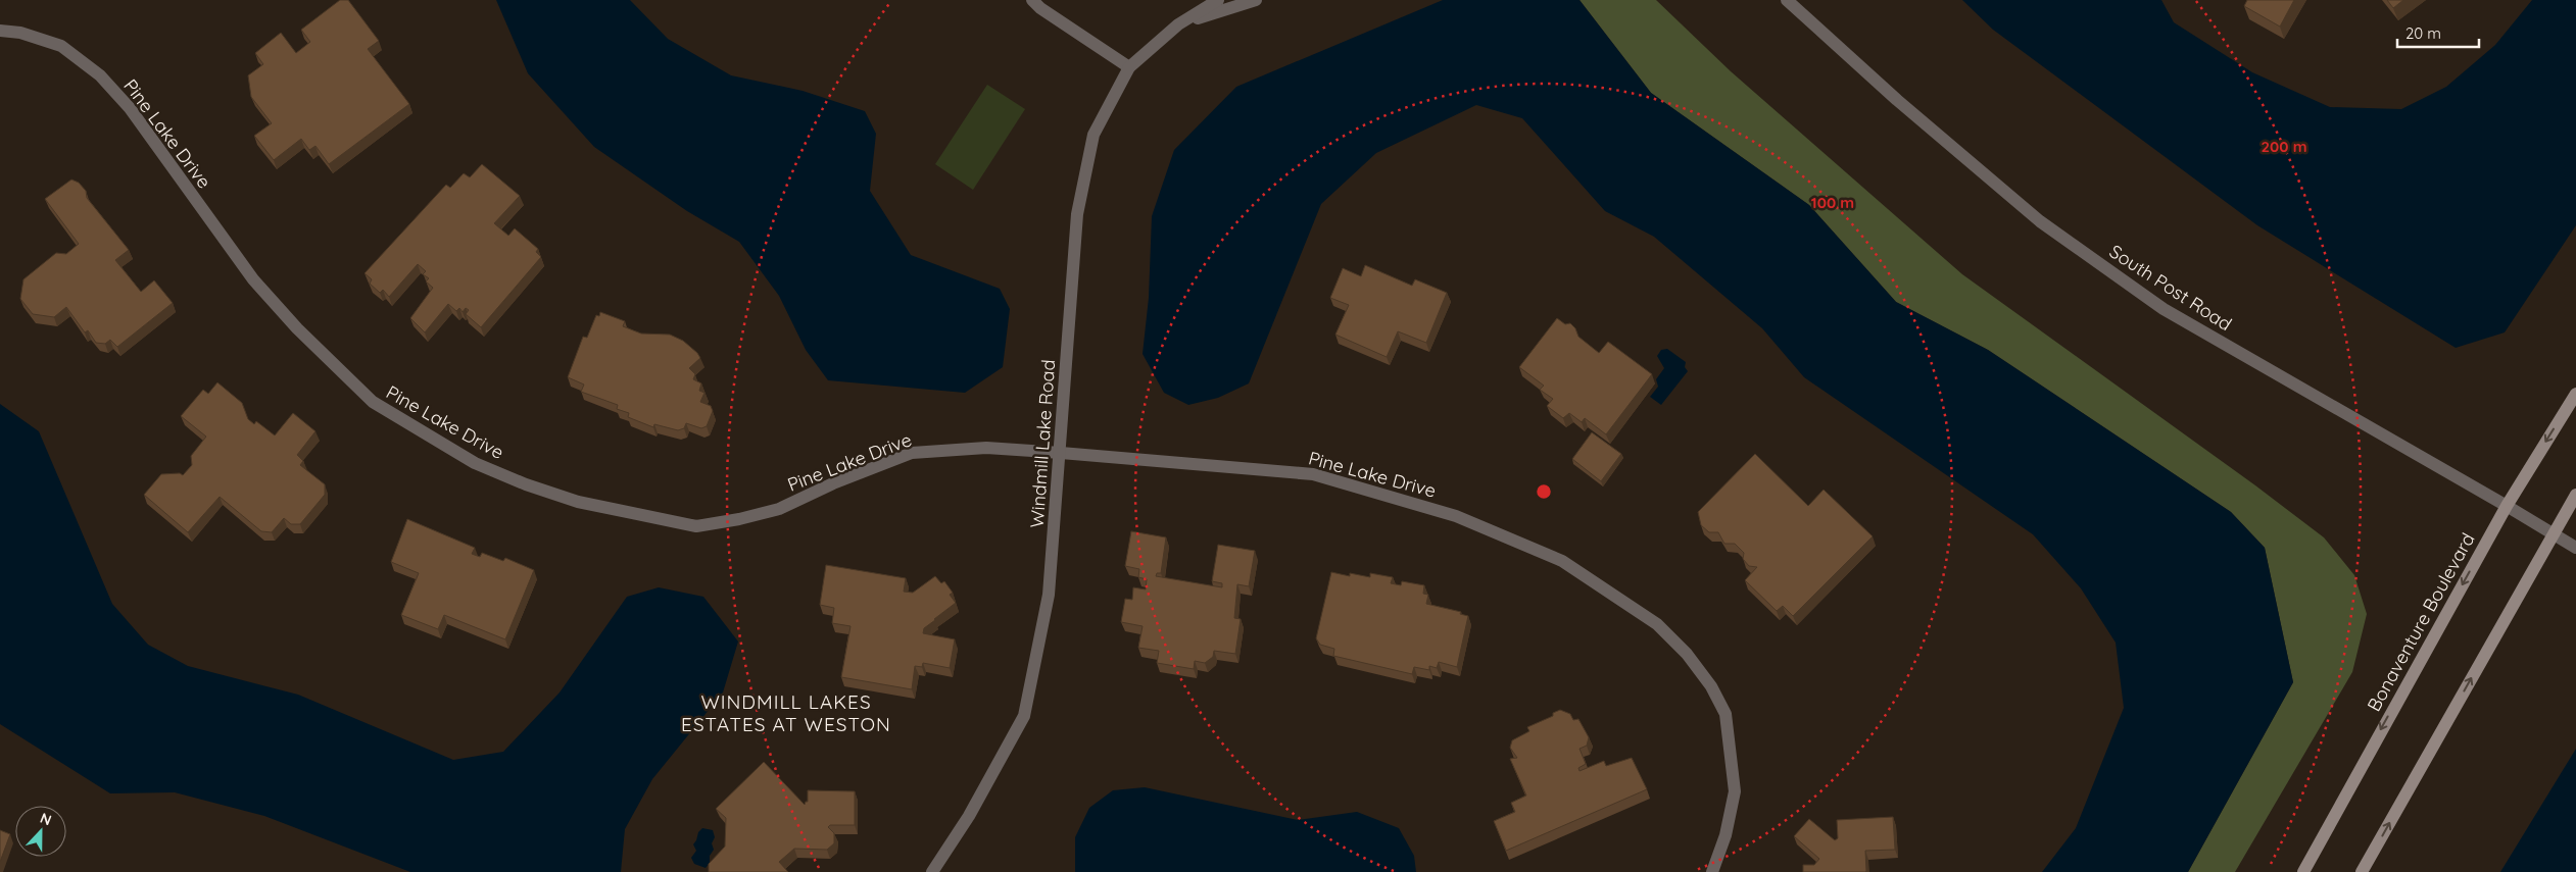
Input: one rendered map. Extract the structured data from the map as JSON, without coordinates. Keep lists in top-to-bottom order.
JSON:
{
  "streets": {
    "main road": ["Bonaventure Boulevard"],
    "street": ["Pine Lake Drive", "South Post Road", "Windmill Lake Road"]
  },
  "crossings": [
    ["Pine Lake Drive", "Windmill Lake Road"],
    ["South Post Road", "Bonaventure Boulevard"]
  ],
  "districts": ["WINDMILL LAKES ESTATES AT WESTON"],
  "scale_bar": "20 m",
  "north": "top",
  "rings": ["200 m", "100 m"]
}
